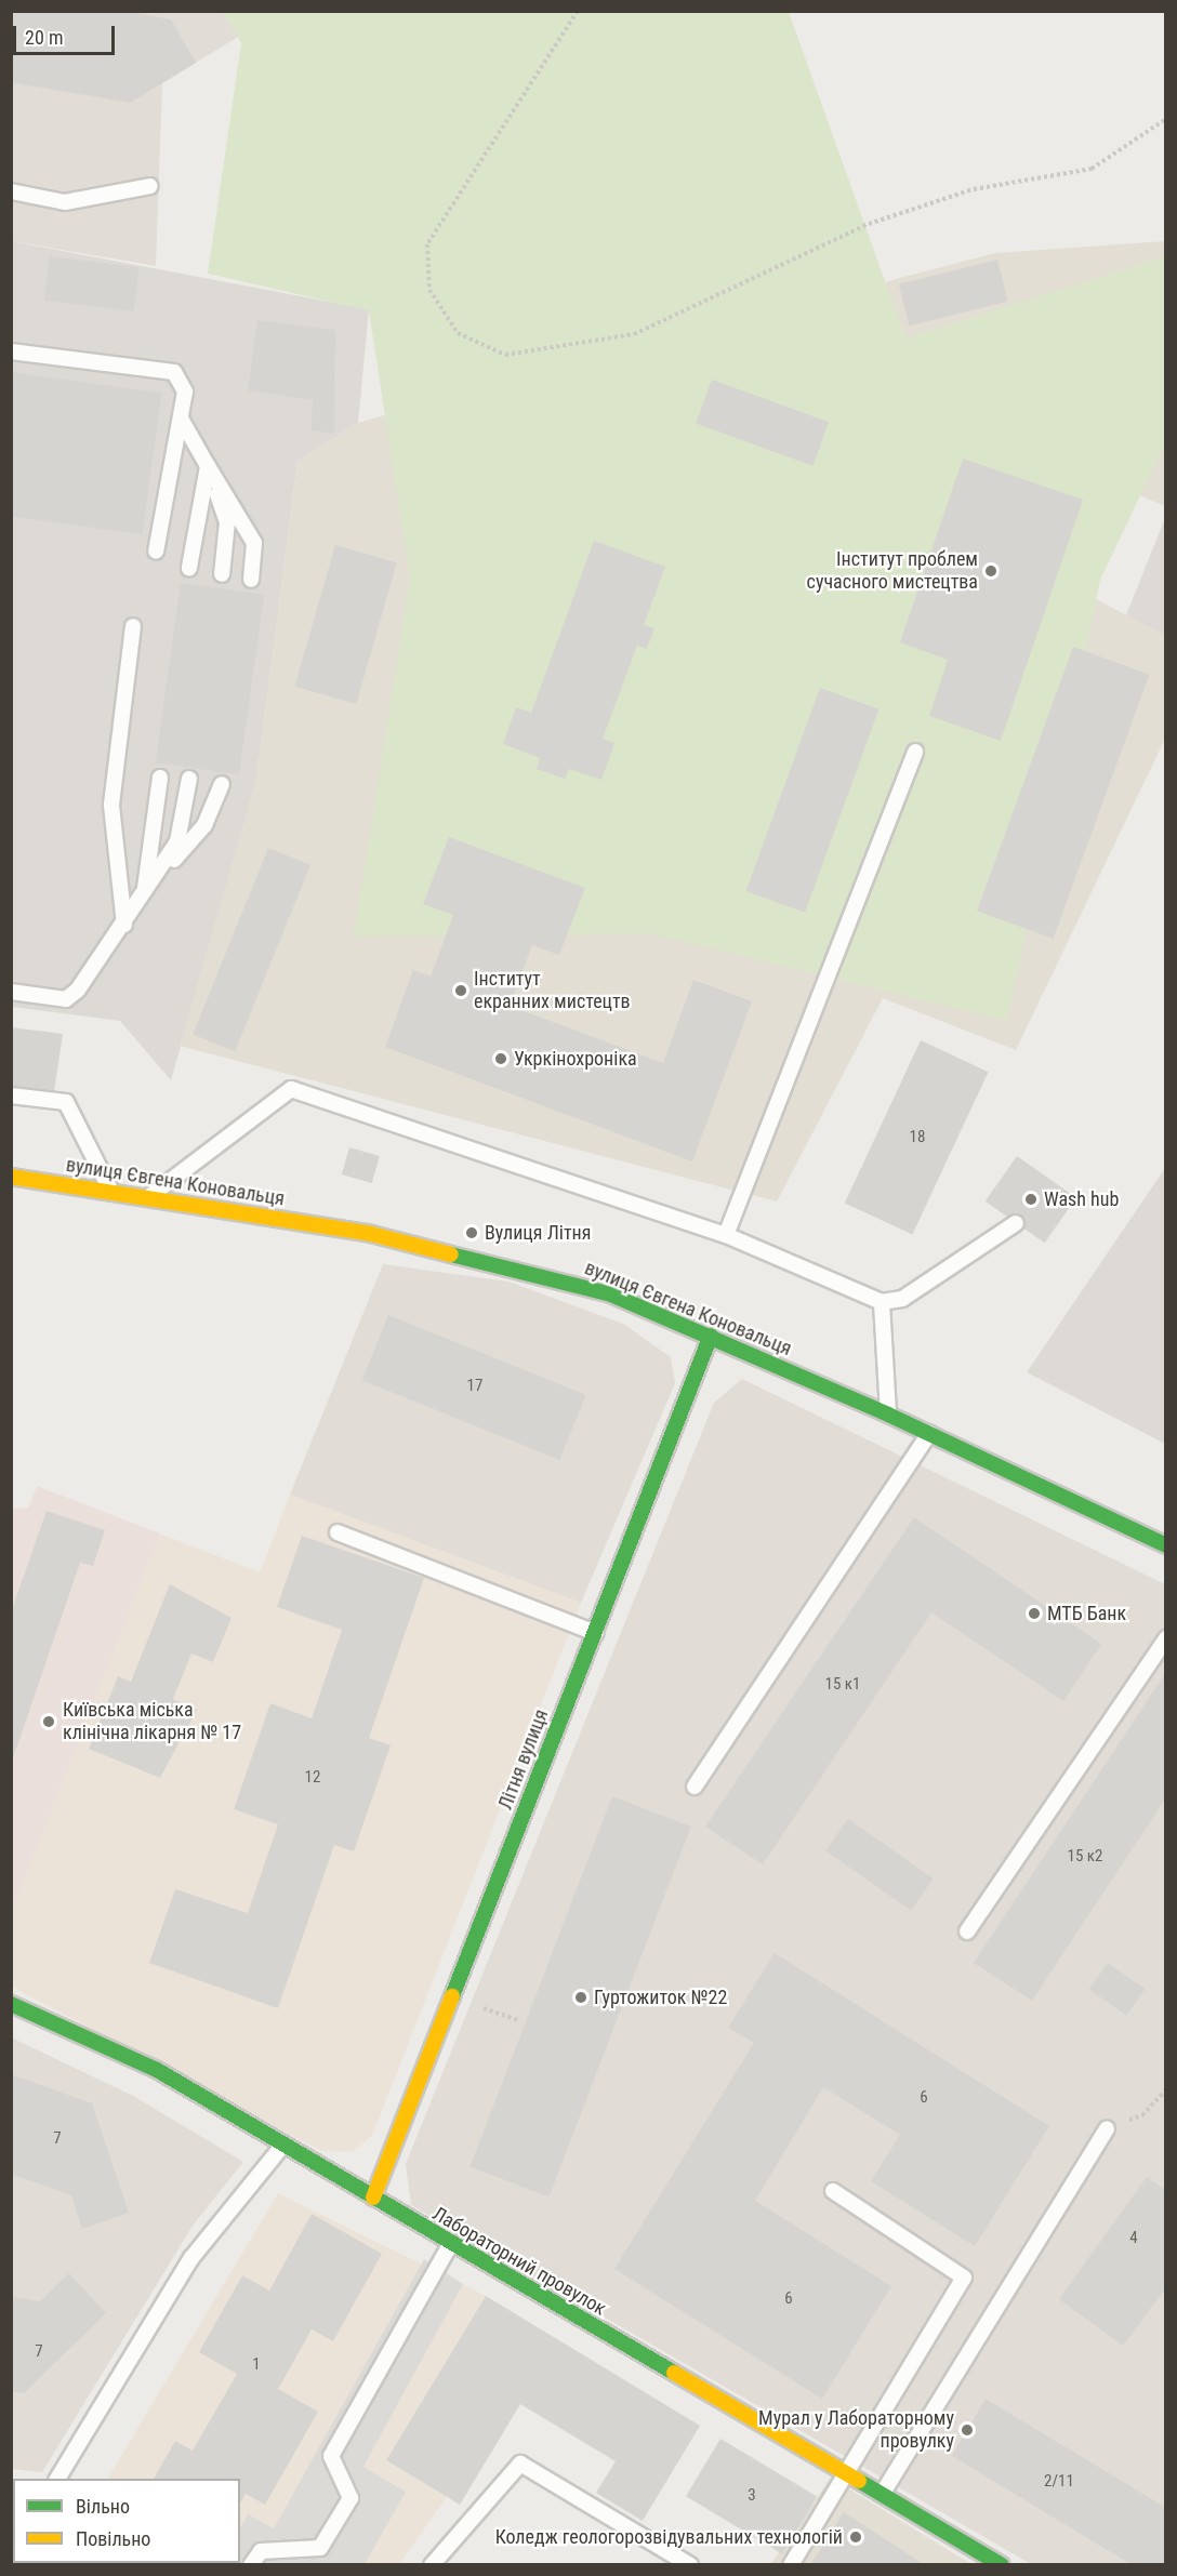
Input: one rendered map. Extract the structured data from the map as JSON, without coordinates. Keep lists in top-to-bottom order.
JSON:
{
  "streets": {
    "street": ["вулиця Євгена Коновальця", "Літня вулиця", "Лабораторний провулок"]
  },
  "crossings": [
    ["вулиця Євгена Коновальця", "Літня вулиця"],
    ["Літня вулиця", "Лабораторний провулок"]
  ],
  "places": [
    "Інститут проблем сучасного мистецтва",
    "Інститут екранних мистецтв",
    "Укркінохроніка",
    "Wash hub",
    "Вулиця Літня",
    "МТБ Банк",
    "Київська міська клінічна лікарня № 17",
    "Гуртожиток №22",
    "Мурал у Лабораторному провулку",
    "Коледж геологорозвідувальних технологій"
  ],
  "house_numbers": [
    "18",
    "17",
    "15 к1",
    "12",
    "15 к2",
    "6",
    "7",
    "4",
    "6",
    "7",
    "1",
    "2/11",
    "3"
  ],
  "legend": ["Вільно", "Повільно"],
  "scale_bar": "20 m"
}
